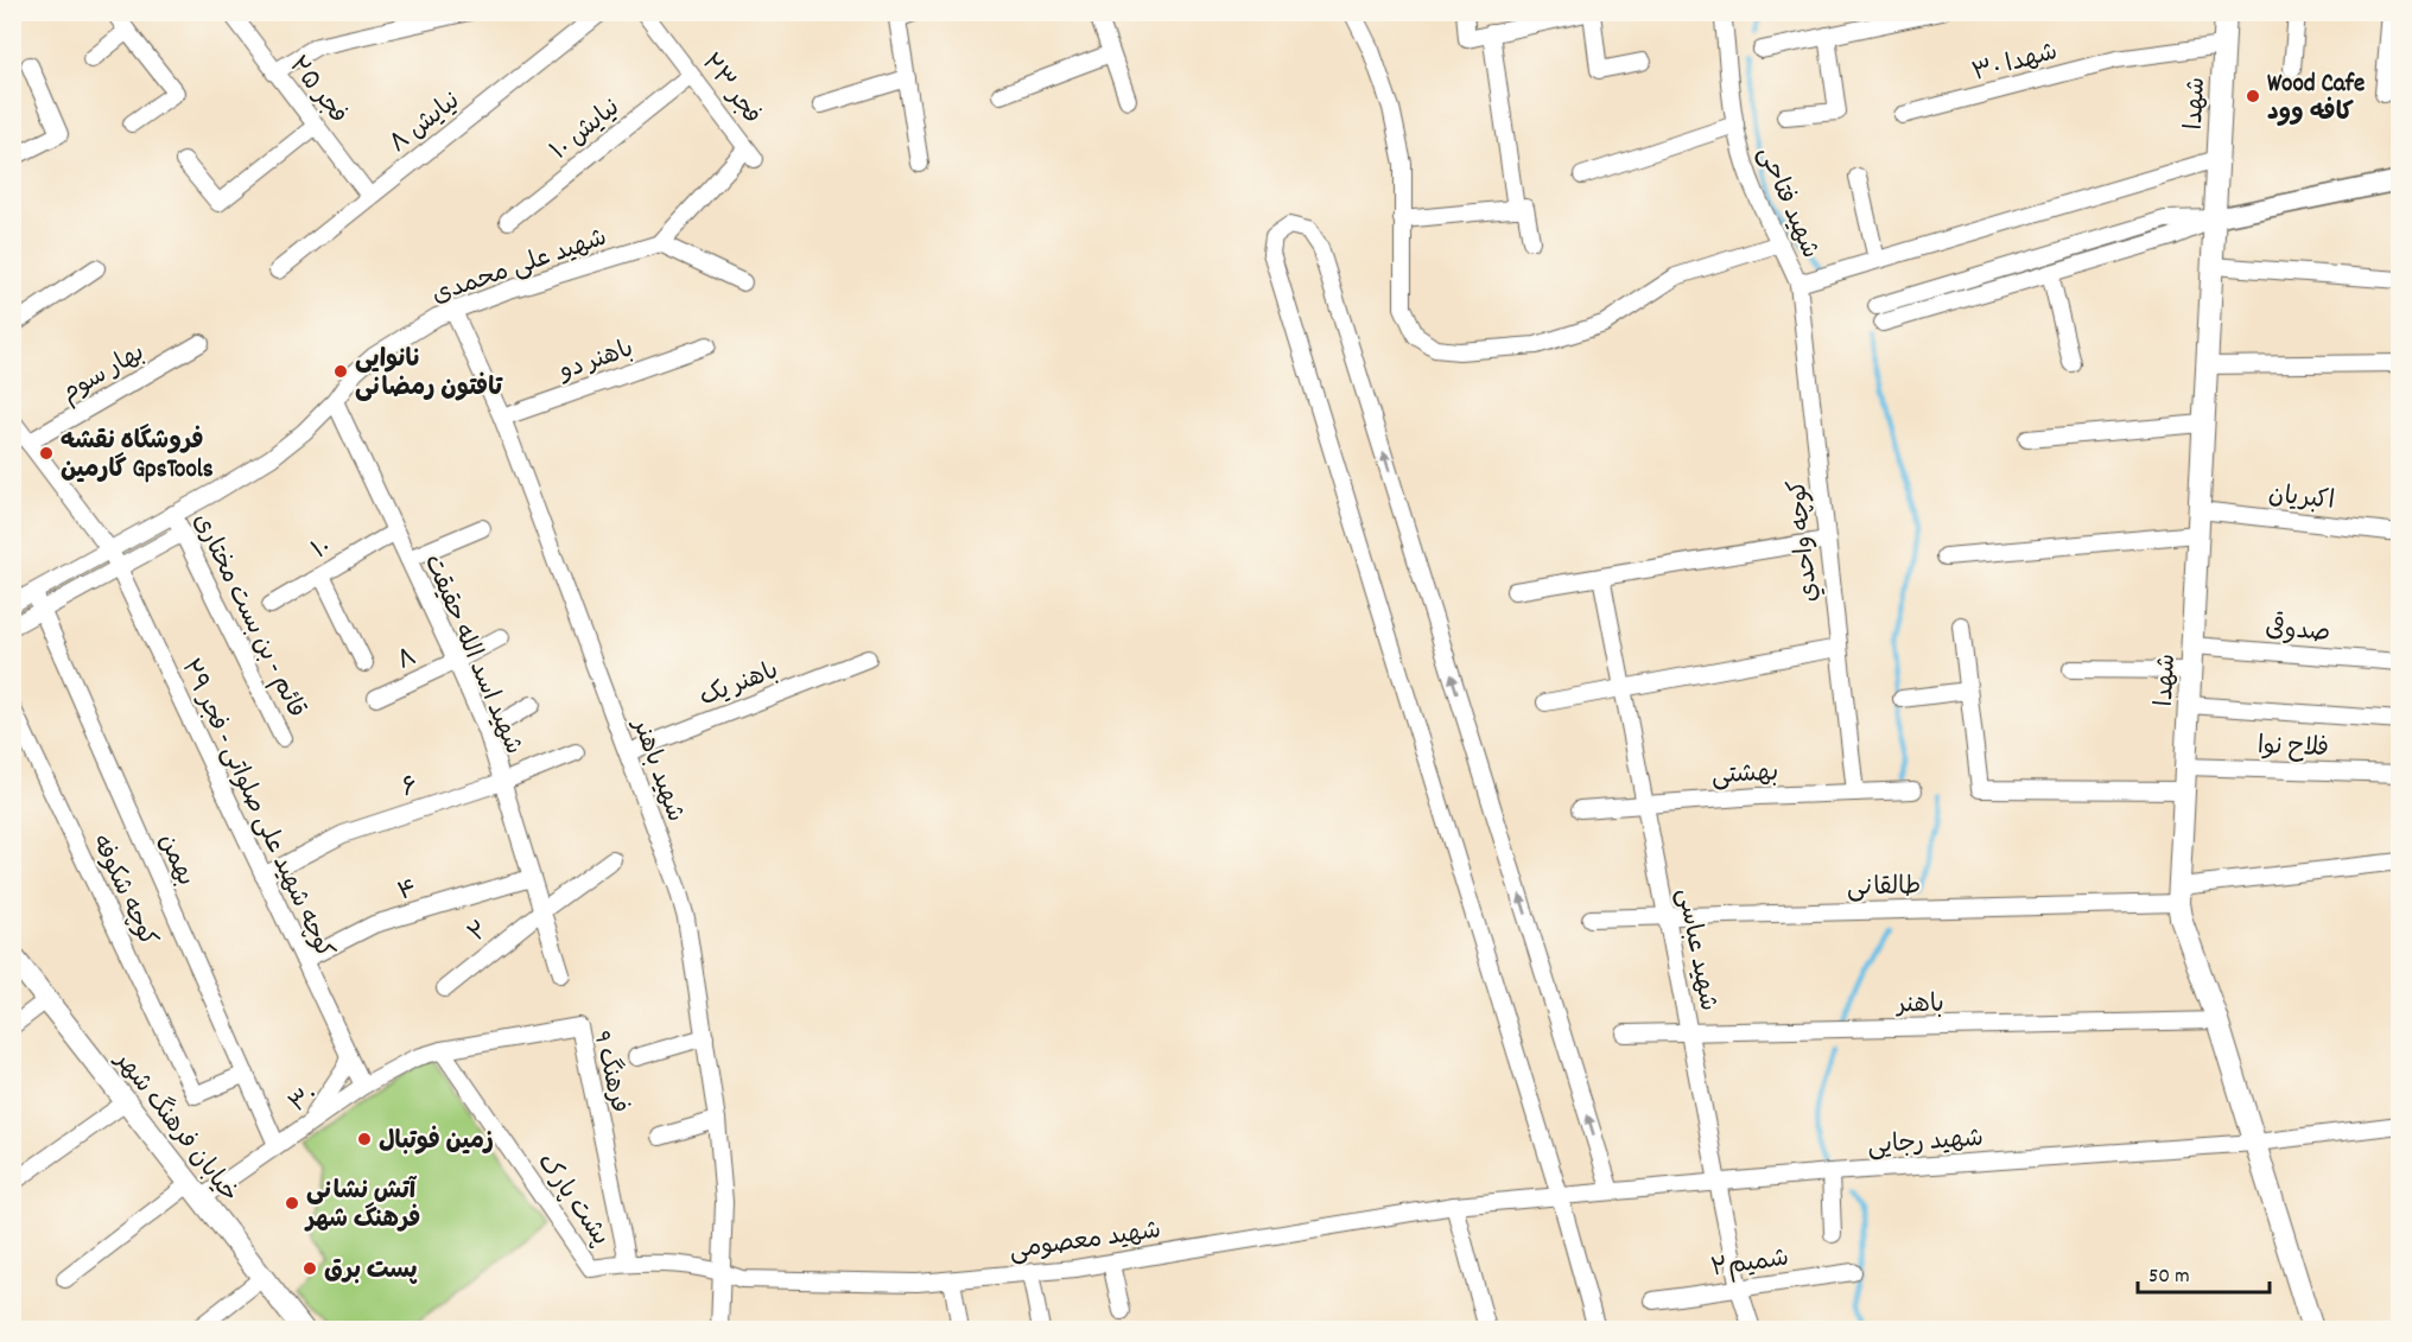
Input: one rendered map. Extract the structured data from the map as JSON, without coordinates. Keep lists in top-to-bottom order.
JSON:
{
  "streets": {
    "main road": ["شهدا", "خیابان فرهنگ شهر"],
    "street": [
      "شهدا ۳۰",
      "فجر ۲۳",
      "فجر ۲۵",
      "نیایش ۸",
      "نیایش ۱۰",
      "شهید فتاحی",
      "شهید علی محمدی",
      "باهنر دو",
      "بهار سوم",
      "اکبریان",
      "كوچه واحدي",
      "۱۰",
      "قائم - بن بست مختاری",
      "صدوقی",
      "شهید اسد الله حقیقت",
      "۸",
      "باهنر یک",
      "فلاح نوا",
      "شهید باهنر",
      "بهشتی",
      "۶",
      "کوچه شهید علی صلواتی - فجر ۲۹",
      "بهمن",
      "طالقانی",
      "۴",
      "کوچه شکوفه",
      "۲",
      "شهید عباسی",
      "باهنر",
      "فرهنگ 9",
      "۳۰",
      "شهید رجایی",
      "پشت پارک",
      "شهید معصومی",
      "شمیم۲"
    ]
  },
  "crossings": [
    ["شهدا ۳۰", "شهدا"],
    ["فجر ۲۳", "نیایش ۱۰"],
    ["فجر ۲۳", "شهید علی محمدی"],
    ["فجر ۲۵", "نیایش ۸"],
    ["شهدا", "اکبریان"],
    ["شهدا", "صدوقی"],
    ["شهدا", "فلاح نوا"],
    ["شهدا", "طالقانی"],
    ["شهدا", "باهنر"],
    ["شهدا", "شهید رجایی"],
    ["شهید فتاحی", "كوچه واحدي"],
    ["شهید علی محمدی", "قائم - بن بست مختاری"],
    ["شهید علی محمدی", "شهید اسد الله حقیقت"],
    ["شهید علی محمدی", "شهید باهنر"],
    ["شهید علی محمدی", "کوچه شهید علی صلواتی - فجر ۲۹"],
    ["شهید علی محمدی", "بهمن"],
    ["باهنر دو", "شهید باهنر"],
    ["بهار سوم", "کوچه شهید علی صلواتی - فجر ۲۹"],
    ["كوچه واحدي", "بهشتی"],
    ["۱۰", "شهید اسد الله حقیقت"],
    ["شهید اسد الله حقیقت", "۸"],
    ["شهید اسد الله حقیقت", "۶"],
    ["شهید اسد الله حقیقت", "۴"],
    ["شهید اسد الله حقیقت", "۲"],
    ["باهنر یک", "شهید باهنر"],
    ["شهید باهنر", "پشت پارک"],
    ["شهید باهنر", "شهید معصومی"],
    ["بهشتی", "شهید عباسی"],
    ["۶", "کوچه شهید علی صلواتی - فجر ۲۹"],
    ["کوچه شهید علی صلواتی - فجر ۲۹", "۴"],
    ["کوچه شهید علی صلواتی - فجر ۲۹", "۳۰"],
    ["بهمن", "کوچه شکوفه"],
    ["بهمن", "۳۰"],
    ["طالقانی", "شهید عباسی"],
    ["شهید عباسی", "باهنر"],
    ["شهید عباسی", "شهید رجایی"],
    ["شهید عباسی", "شمیم۲"],
    ["فرهنگ 9", "۳۰"],
    ["فرهنگ 9", "پشت پارک"],
    ["۳۰", "خیابان فرهنگ شهر"],
    ["۳۰", "پشت پارک"],
    ["شهید رجایی", "شهید معصومی"],
    ["پشت پارک", "شهید معصومی"]
  ],
  "places": [
    "Wood Cafe کافه وود",
    "نانوایی تافتون رمضانی",
    "فروشگاه نقشه گارمین GpsTools",
    "زمین فوتبال",
    "آتش نشانی فرهنگ شهر",
    "پست برق"
  ],
  "scale_bar": "50 m"
}
